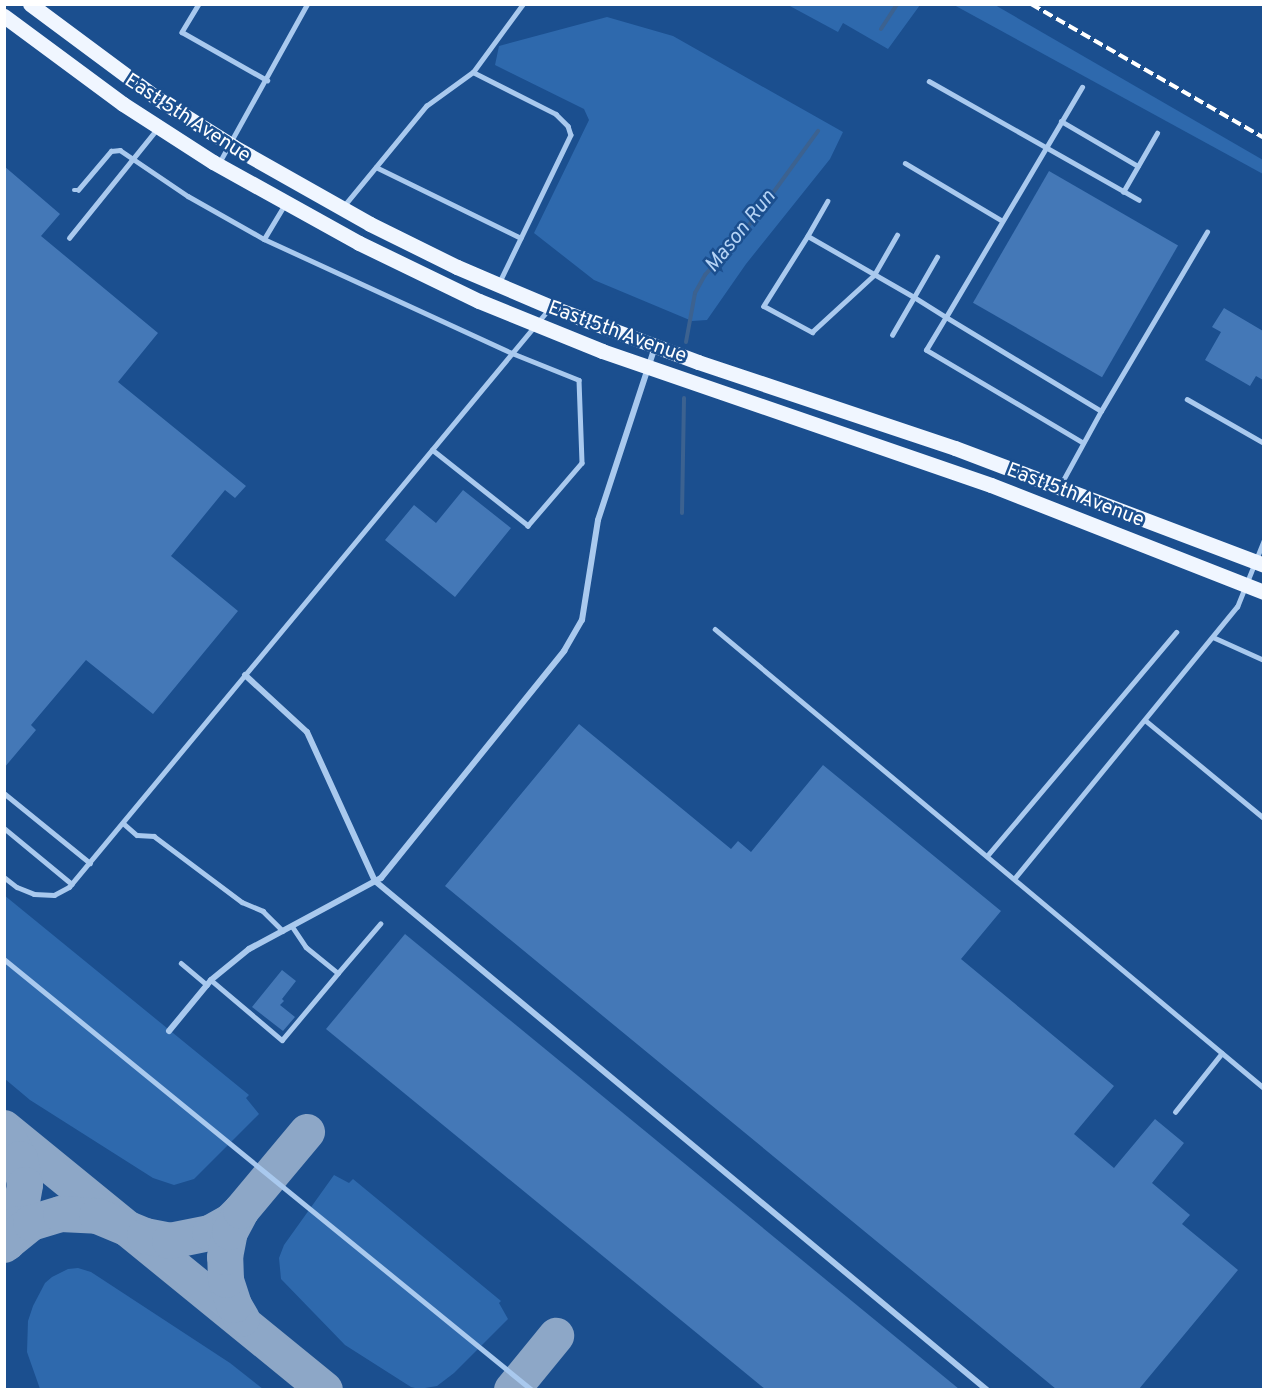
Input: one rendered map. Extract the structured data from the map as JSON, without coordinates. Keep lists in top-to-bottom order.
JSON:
{
  "streets": {
    "main road": ["East 5th Avenue"]
  },
  "water": ["Mason Run"]
}
